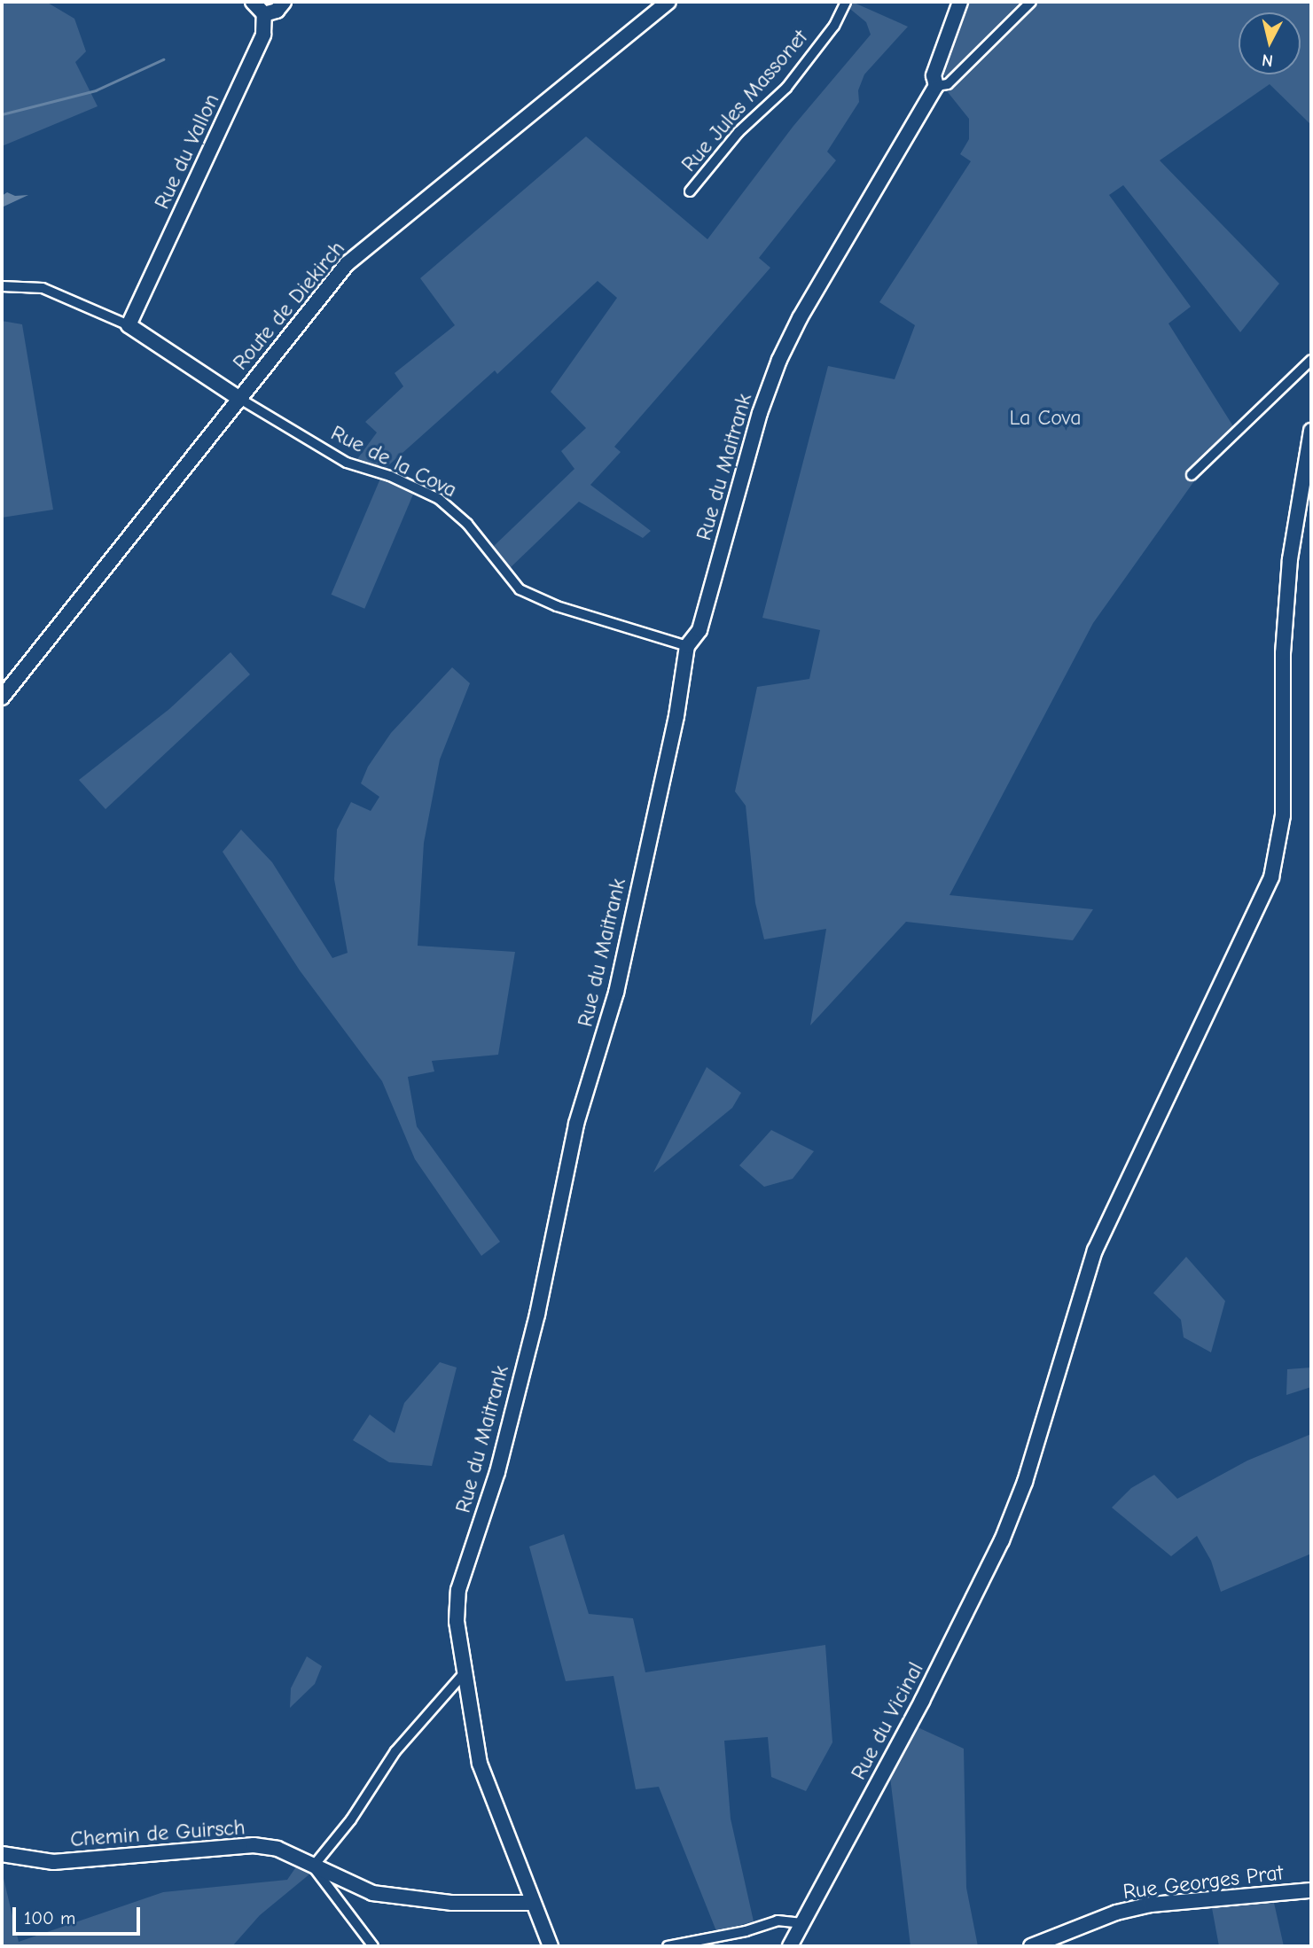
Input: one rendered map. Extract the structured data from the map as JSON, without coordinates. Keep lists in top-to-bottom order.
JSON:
{
  "streets": {
    "street": [
      "Rue Jules Massonet",
      "Rue du Vallon",
      "Route de Diekirch",
      "Rue de la Cova",
      "Rue du Maitrank",
      "Rue du Vicinal",
      "Chemin de Guirsch",
      "Rue Georges Prat"
    ]
  },
  "crossings": [
    ["Route de Diekirch", "Rue de la Cova"],
    ["Rue de la Cova", "Rue du Maitrank"],
    ["Rue du Maitrank", "Chemin de Guirsch"]
  ],
  "parks": ["La Cova"],
  "scale_bar": "100 m",
  "north": "bottom"
}
